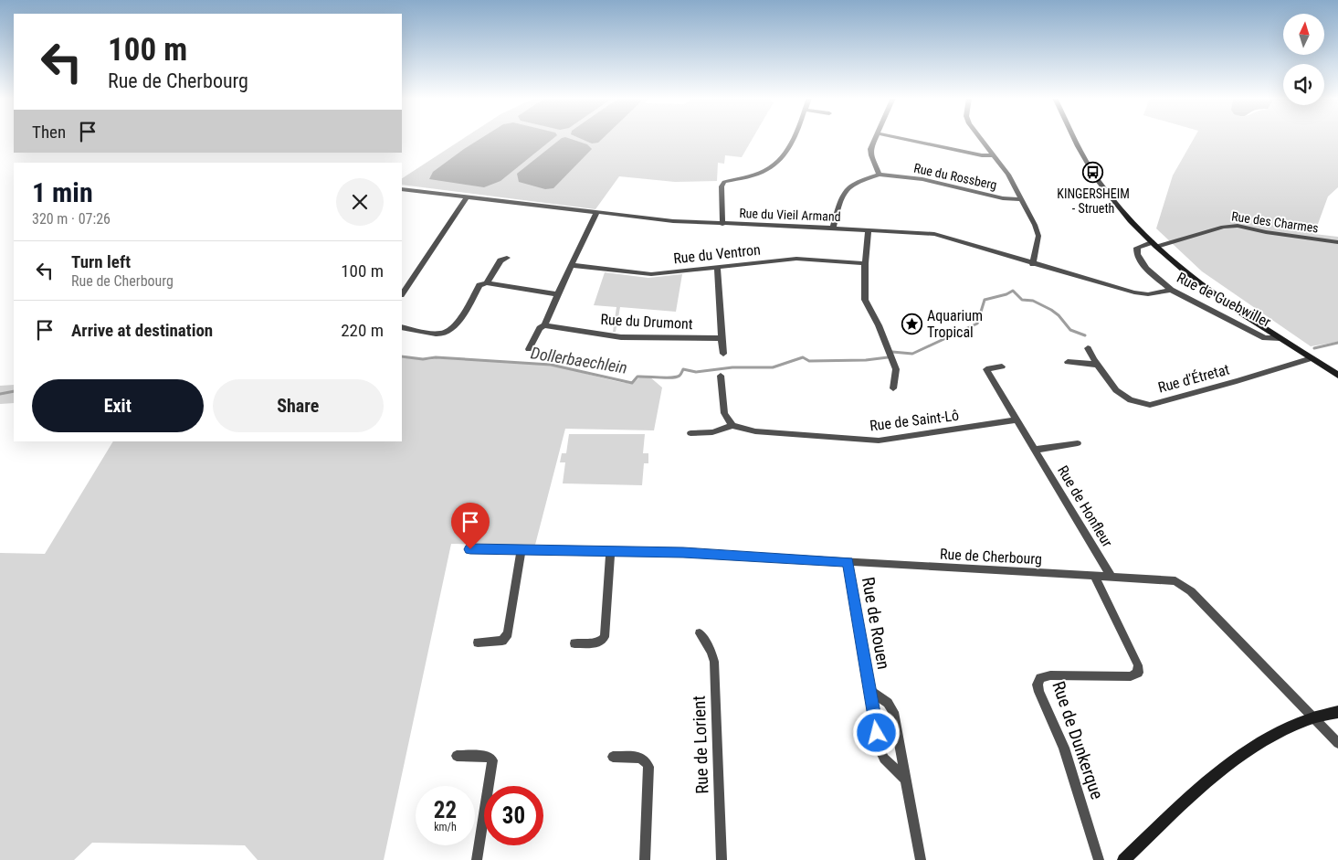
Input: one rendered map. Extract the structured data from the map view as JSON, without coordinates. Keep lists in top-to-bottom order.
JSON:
{
  "streets": {
    "main road": ["Rue de Guebwiller"],
    "street": [
      "Rue du Rossberg",
      "Rue du Vieil Armand",
      "Rue des Charmes",
      "Rue du Ventron",
      "Rue du Drumont",
      "Rue d'Étretat",
      "Rue de Saint-Lô",
      "Rue de Honfleur",
      "Rue de Cherbourg",
      "Rue de Rouen",
      "Rue de Dunkerque",
      "Rue de Lorient"
    ]
  },
  "crossings": [
    ["Rue du Vieil Armand", "Rue de Guebwiller"],
    ["Rue des Charmes", "Rue de Guebwiller"],
    ["Rue de Guebwiller", "Rue d'Étretat"],
    ["Rue de Saint-Lô", "Rue de Honfleur"],
    ["Rue de Honfleur", "Rue de Cherbourg"],
    ["Rue de Cherbourg", "Rue de Rouen"],
    ["Rue de Cherbourg", "Rue de Dunkerque"]
  ],
  "water": ["Dollerbaechlein"],
  "places": {
    "bus stop": ["KINGERSHEIM - Strueth"],
    "place": ["Aquarium Tropical"]
  },
  "north": "top",
  "page": {
    "turn": ["100 m", "Rue de Cherbourg"],
    "then": "Then",
    "heading": ["1 min", "320 m · 07:26"],
    "list": [
      {
        "name": "Turn left",
        "note": "Rue de Cherbourg",
        "value": "100 m"
      },
      {
        "name": "Arrive at destination",
        "value": "220 m"
      }
    ],
    "buttons": ["Exit", "Share"],
    "speed": "22 km/h",
    "limit": "30"
  }
}
